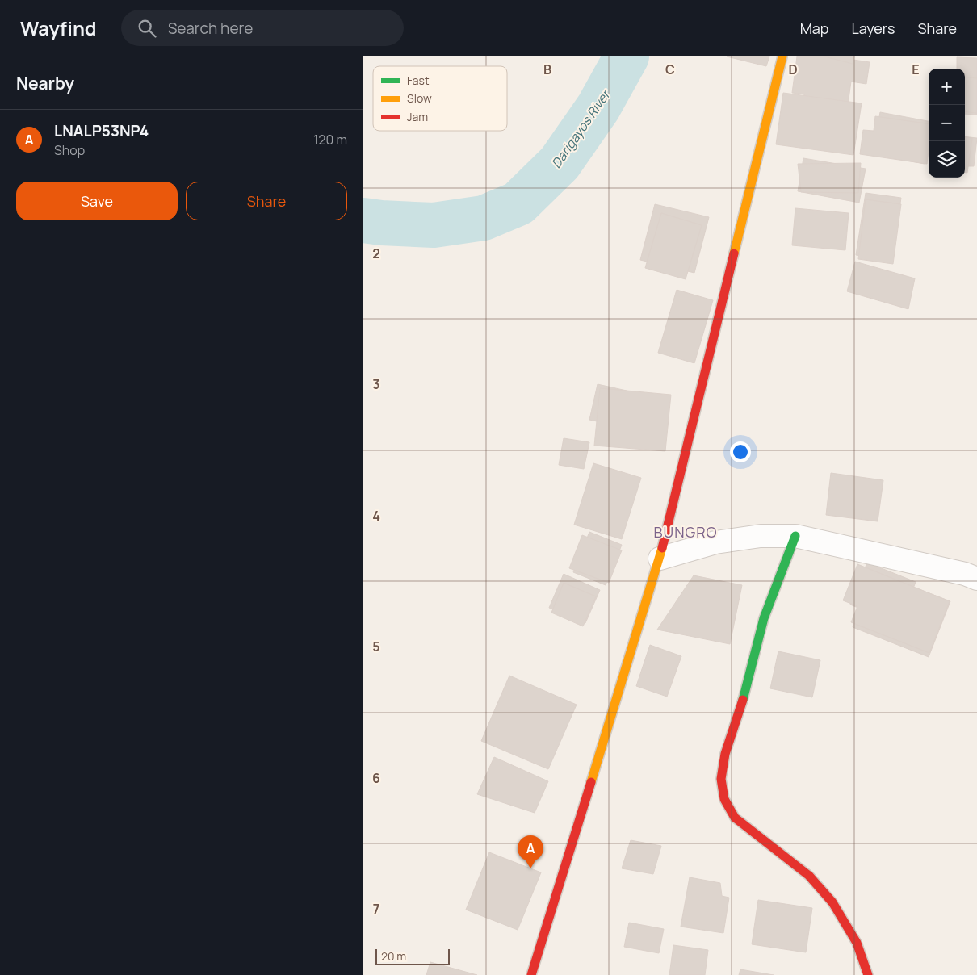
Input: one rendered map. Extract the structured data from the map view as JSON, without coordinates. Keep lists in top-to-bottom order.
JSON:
{
  "districts": ["BUNGRO"],
  "water": ["Darigayos River"],
  "legend": ["Fast", "Slow", "Jam"],
  "scale_bar": "20 m",
  "page": {
    "header": "Wayfind",
    "search": "Search here",
    "nav": ["Map", "Layers", "Share"],
    "heading": "Nearby",
    "map_buttons": ["+", "−"],
    "list": [
      {
        "mark": "A",
        "name": "LNALP53NP4",
        "note": "Shop",
        "value": "120 m"
      }
    ],
    "buttons": ["Save", "Share"],
    "pins": "A",
    "scale": "20 m"
  },
  "grid": {
    "columns": [
      "B",
      "C",
      "D",
      "E"
    ],
    "rows": [
      "2",
      "3",
      "4",
      "5",
      "6",
      "7"
    ]
  }
}
